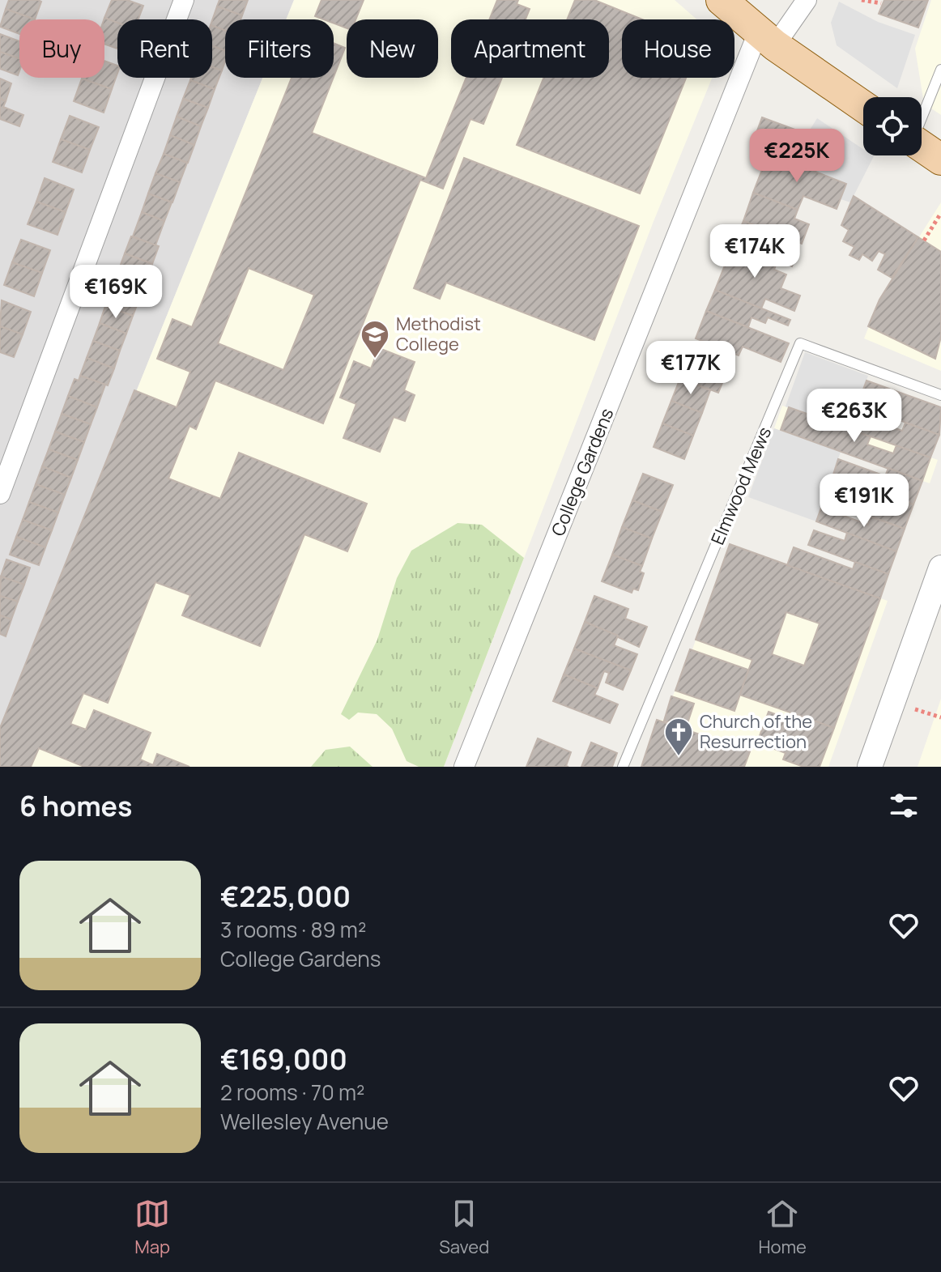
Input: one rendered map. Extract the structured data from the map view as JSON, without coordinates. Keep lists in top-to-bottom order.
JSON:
{
  "streets": {
    "street": ["College Gardens"],
    "lane": ["Elmwood Mews"]
  },
  "places": {
    "school or university": ["Methodist College"],
    "church": ["Church of the Resurrection"]
  },
  "page": {
    "chip": [
      "Buy",
      "Rent",
      "Filters",
      "New",
      "Apartment",
      "House"
    ],
    "price": [
      "€225K",
      "€174K",
      "€169K",
      "€177K",
      "€263K",
      "€191K"
    ],
    "heading": "6 homes",
    "list": [
      {
        "name": "€225,000",
        "note": "3 rooms · 89 m² · College Gardens"
      },
      {
        "name": "€169,000",
        "note": "2 rooms · 70 m² · Wellesley Avenue"
      }
    ],
    "tabs": ["Map", "Saved", "Home"]
  }
}
